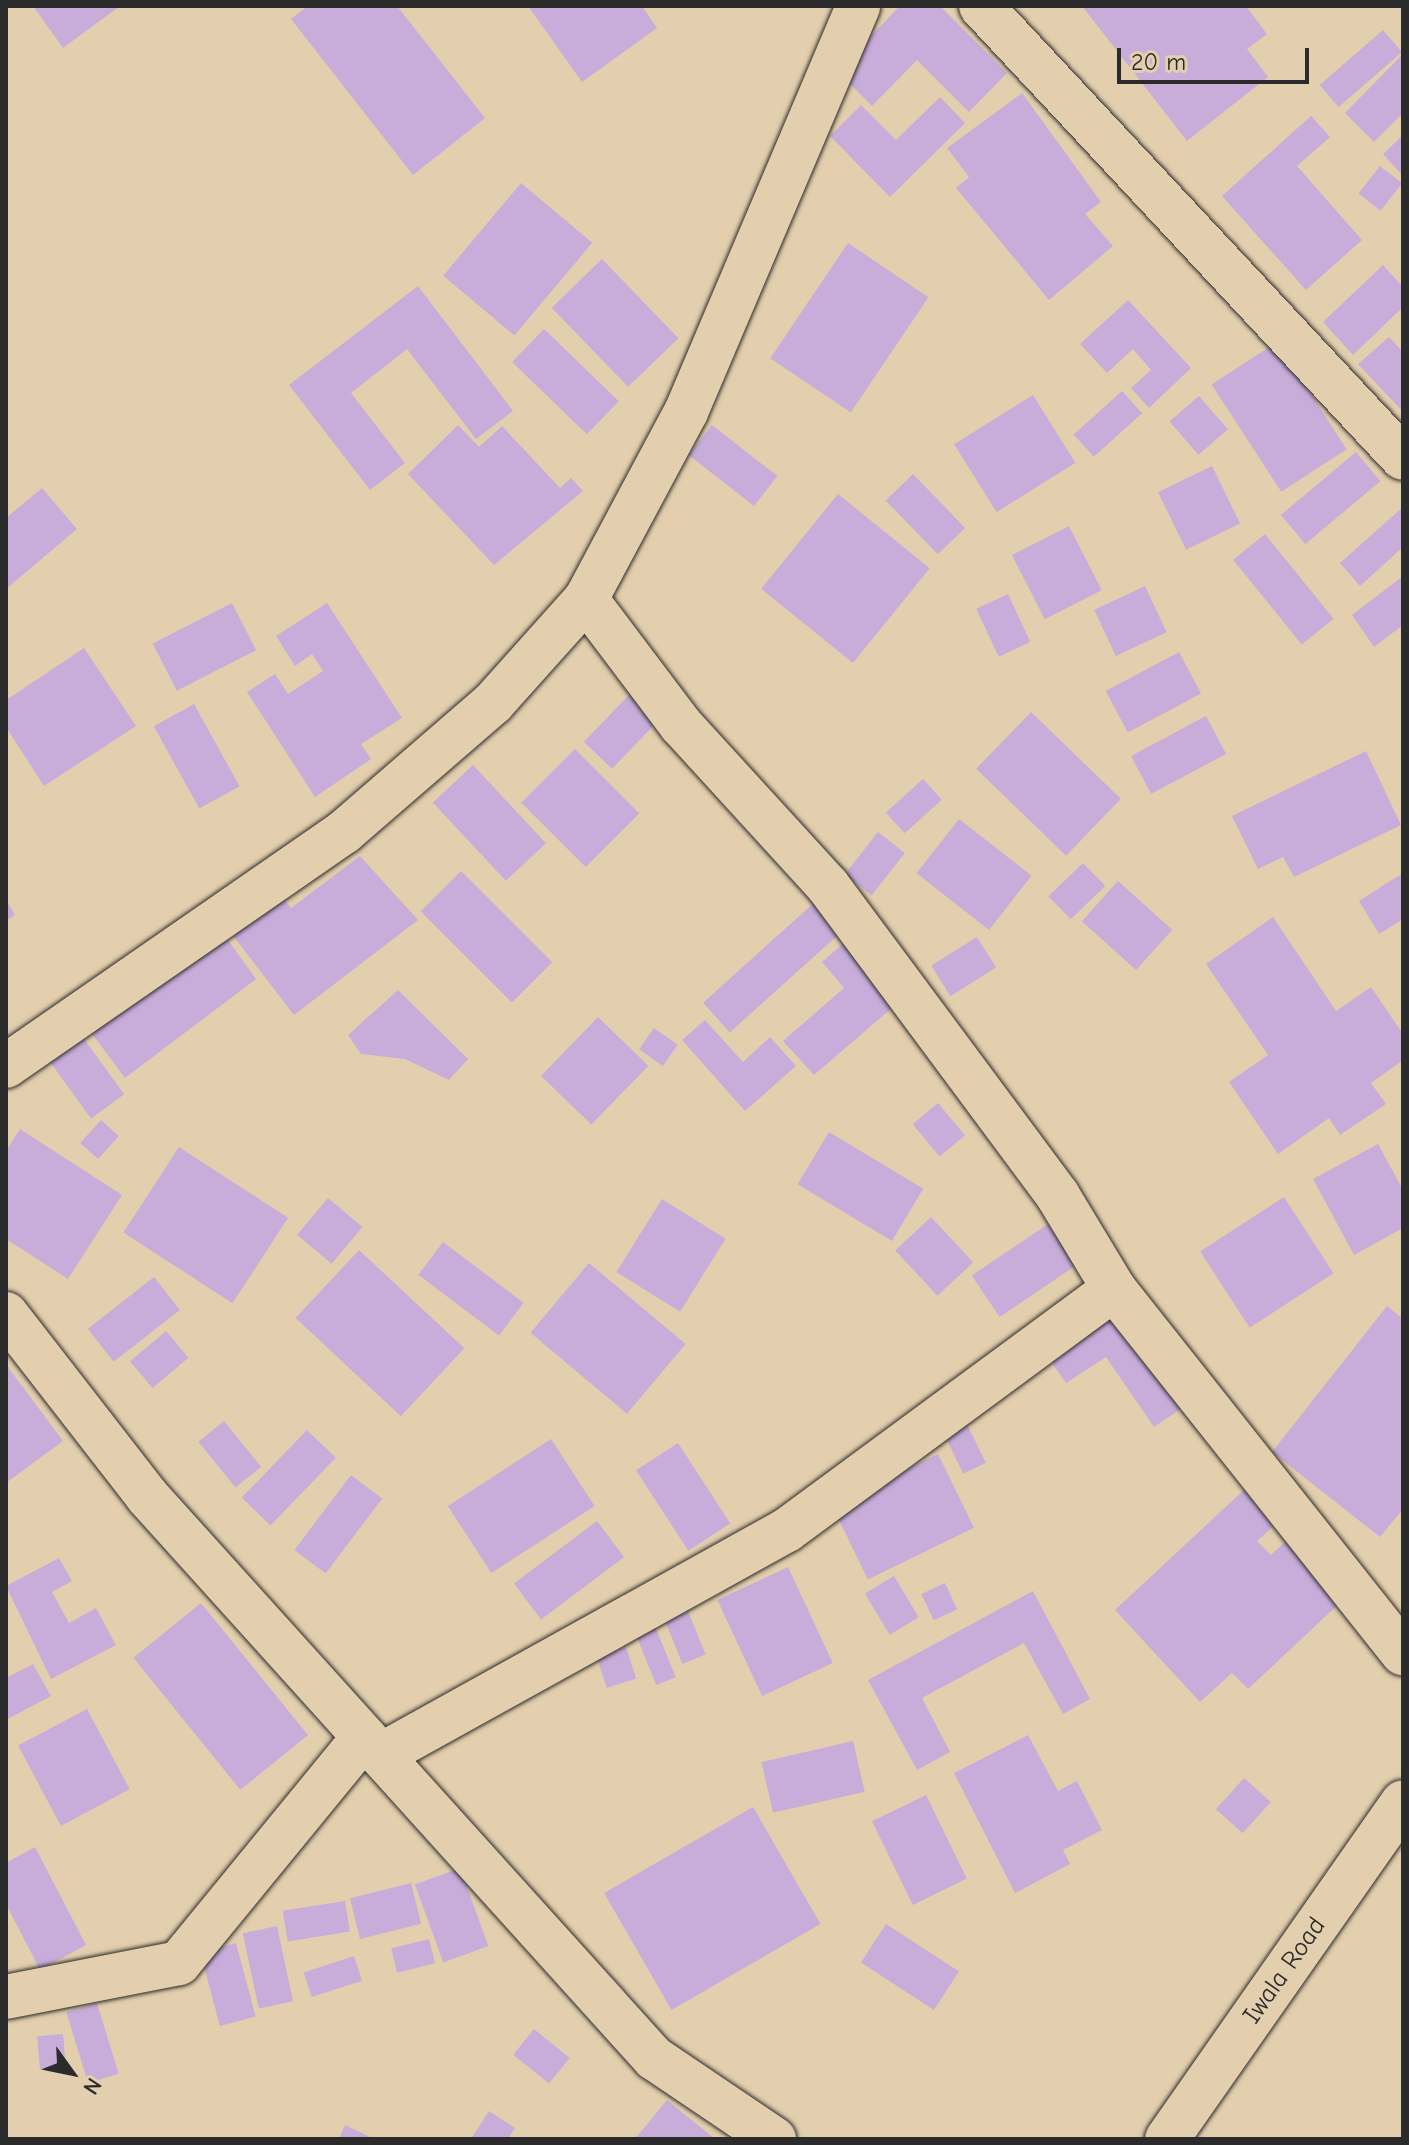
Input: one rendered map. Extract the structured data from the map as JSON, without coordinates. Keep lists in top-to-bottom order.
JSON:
{
  "streets": {
    "street": ["Iwala Road"]
  },
  "scale_bar": "20 m",
  "north": "bottom right"
}
